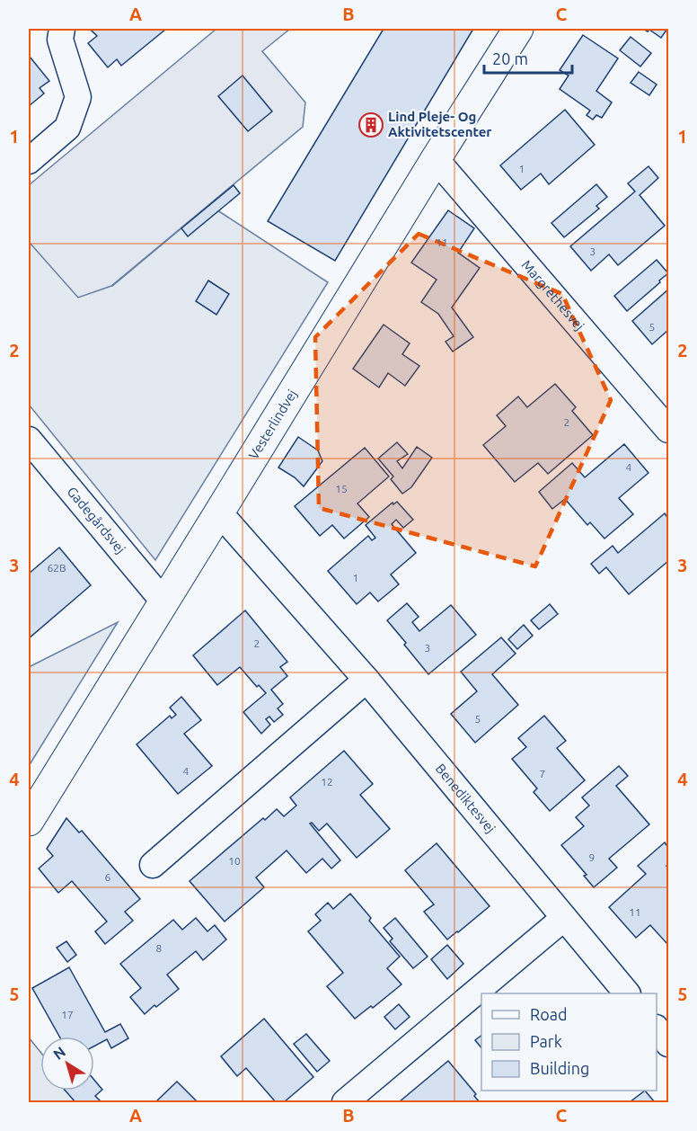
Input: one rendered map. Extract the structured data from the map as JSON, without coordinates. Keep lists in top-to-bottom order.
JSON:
{
  "streets": {
    "street": [
      "Margrethesvej",
      "Vesterlindvej",
      "Gadegårdsvej",
      "Benediktesvej"
    ]
  },
  "crossings": [
    ["Margrethesvej", "Vesterlindvej"],
    ["Vesterlindvej", "Gadegårdsvej"],
    ["Vesterlindvej", "Benediktesvej"]
  ],
  "places": {
    "building": ["Lind Pleje- Og Aktivitetscenter"]
  },
  "house_numbers": [
    "1",
    "11",
    "3",
    "5",
    "2",
    "4",
    "15",
    "62B",
    "1",
    "2",
    "3",
    "5",
    "4",
    "7",
    "12",
    "9",
    "10",
    "6",
    "11",
    "8",
    "17"
  ],
  "legend": ["Road", "Park", "Building"],
  "scale_bar": "20 m",
  "north": "top left",
  "grid": {
    "columns": ["A", "B", "C"],
    "rows": [
      "1",
      "2",
      "3",
      "4",
      "5"
    ]
  }
}
